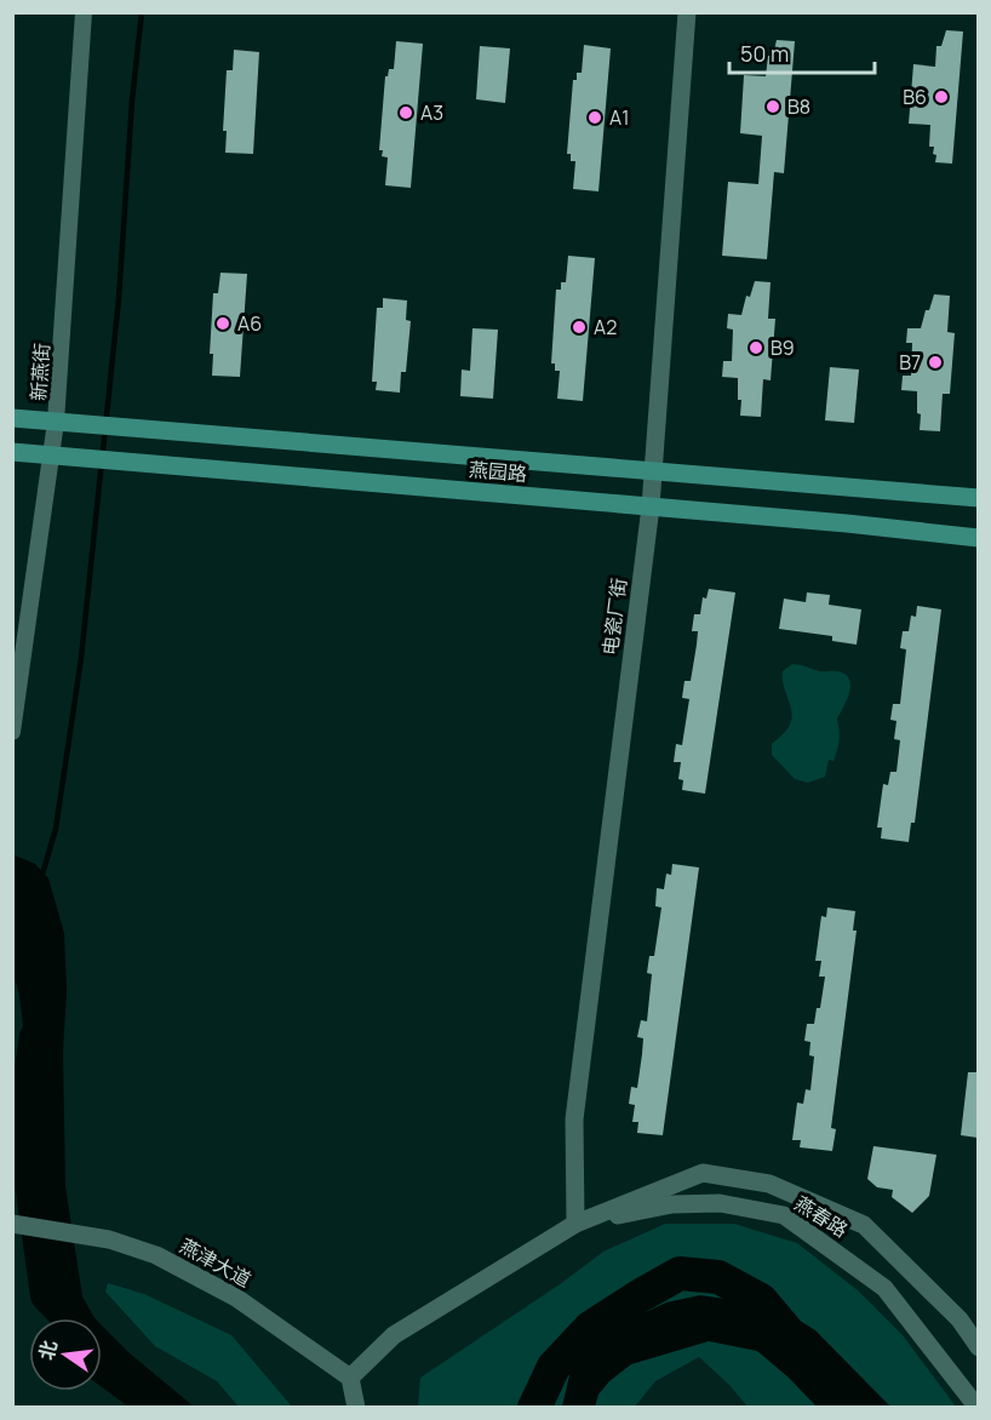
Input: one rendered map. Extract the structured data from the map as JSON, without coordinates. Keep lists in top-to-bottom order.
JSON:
{
  "streets": {
    "main road": ["燕园路"],
    "street": [
      "新燕街",
      "电瓷厂街",
      "燕春路",
      "燕津大道"
    ]
  },
  "crossings": [
    ["新燕街", "燕园路"],
    ["燕园路", "电瓷厂街"],
    ["电瓷厂街", "燕春路"],
    ["燕春路", "燕津大道"]
  ],
  "places": [
    "B6",
    "B8",
    "A3",
    "A1",
    "A6",
    "A2",
    "B9",
    "B7"
  ],
  "scale_bar": "50 m",
  "north": "left"
}
